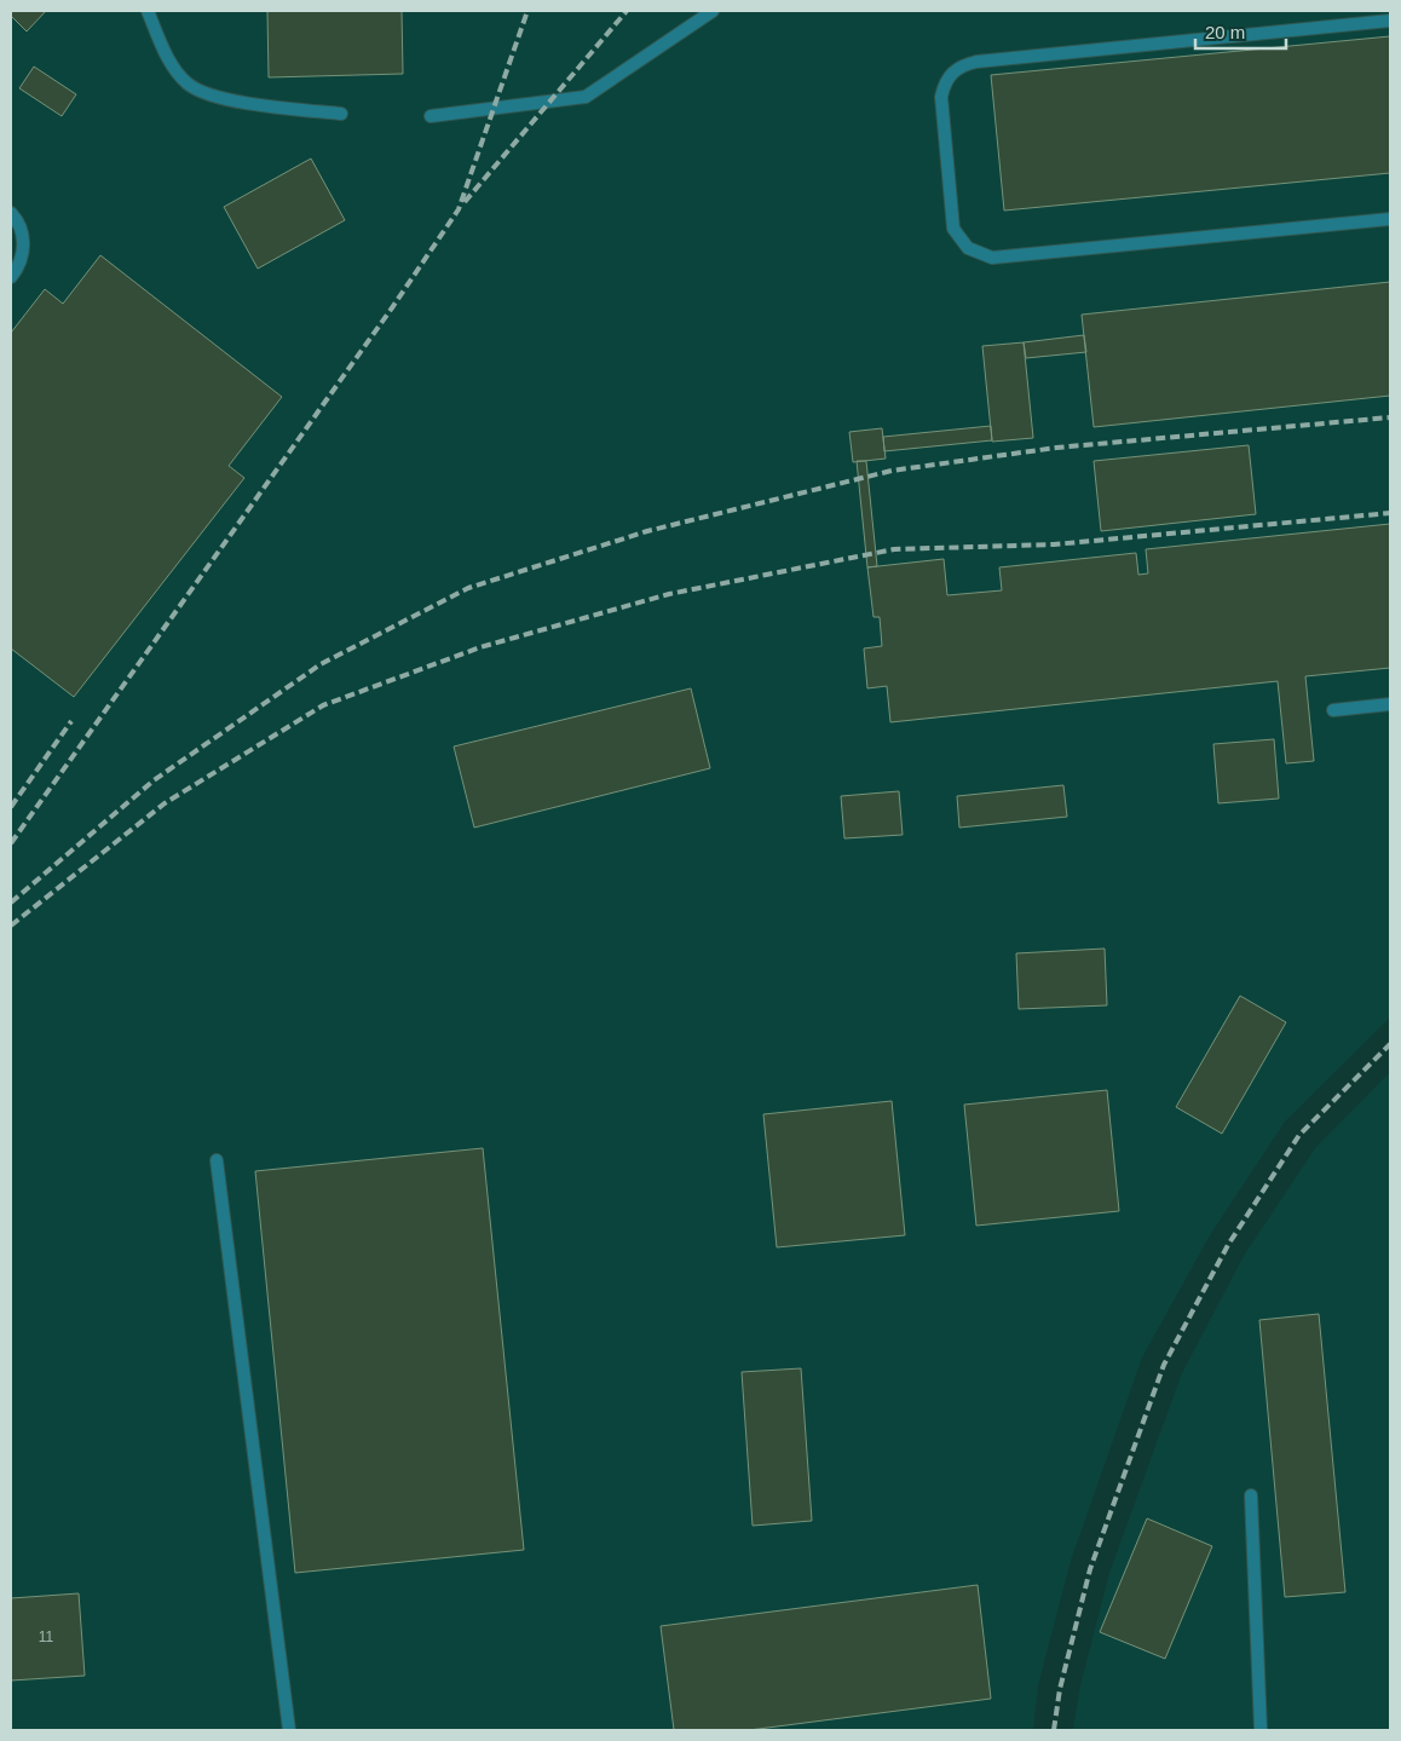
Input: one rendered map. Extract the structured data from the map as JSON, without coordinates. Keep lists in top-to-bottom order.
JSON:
{
  "house_numbers": ["11"],
  "scale_bar": "20 m"
}
